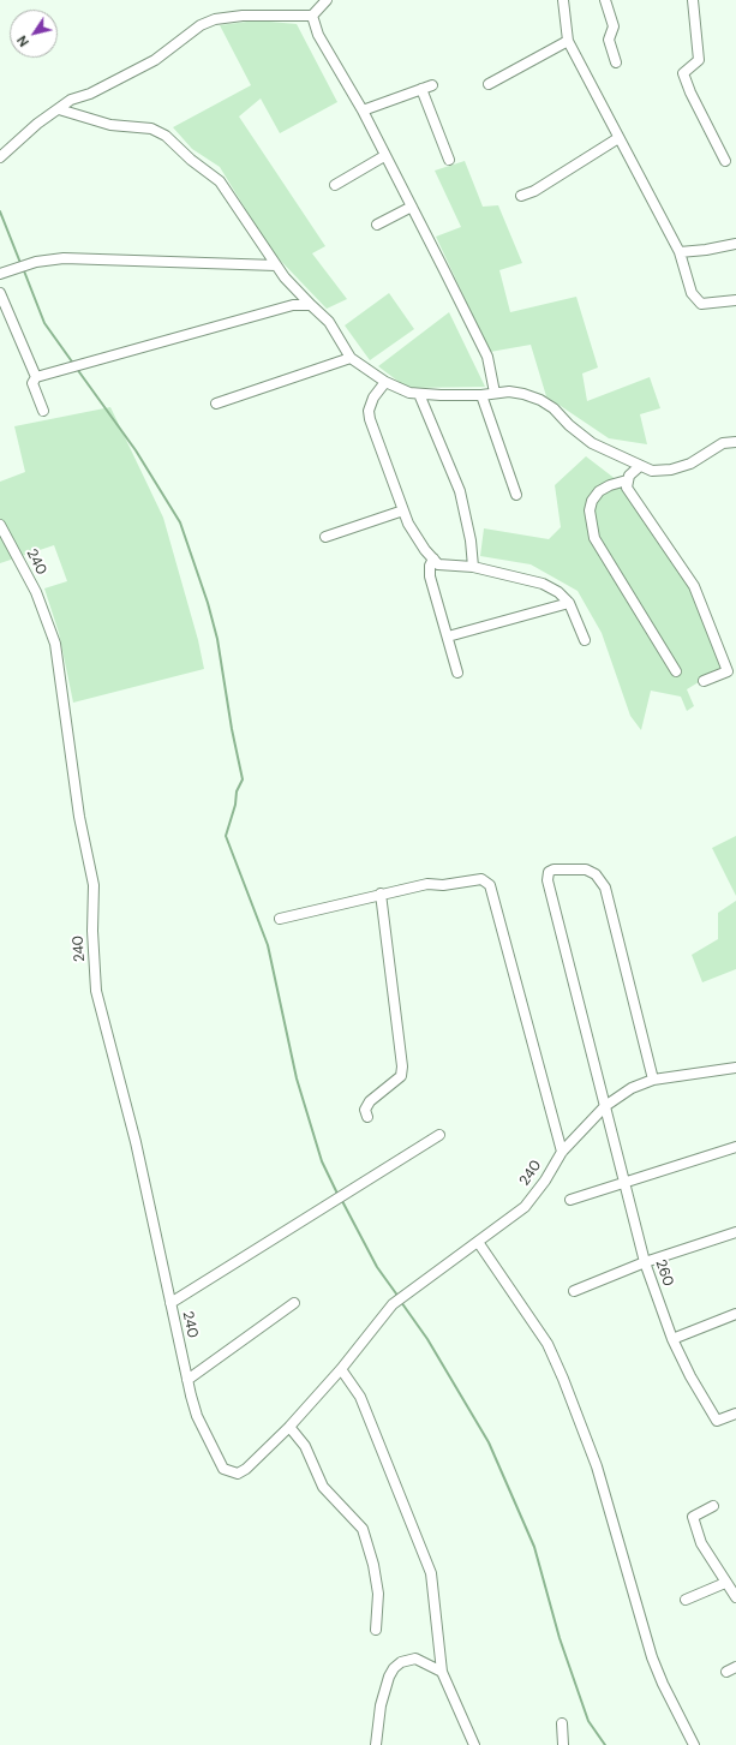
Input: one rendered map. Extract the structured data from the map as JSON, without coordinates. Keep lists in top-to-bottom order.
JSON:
{
  "streets": {
    "street": ["240", "260"]
  },
  "crossings": [
    ["240", "260"]
  ],
  "north": "bottom left"
}
